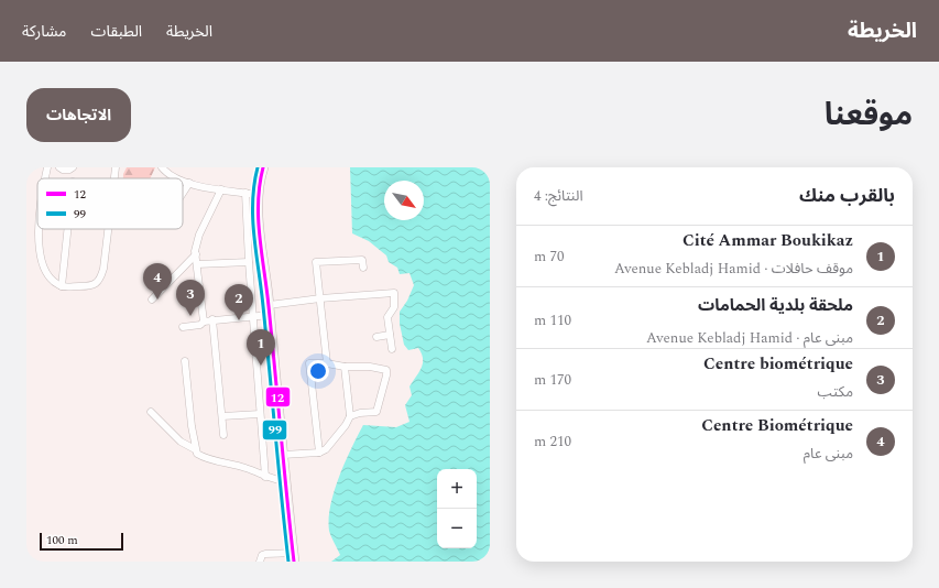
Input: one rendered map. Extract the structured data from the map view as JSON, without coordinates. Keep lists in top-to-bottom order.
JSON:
{
  "lines": ["transit line 12", "transit line 99"],
  "legend": ["12", "99"],
  "scale_bar": "100 m",
  "north": "bottom right",
  "page": {
    "header": "الخريطة",
    "nav": ["الخريطة", "الطبقات", "مشاركة"],
    "title": "موقعنا",
    "buttons": "الاتجاهات",
    "heading": ["بالقرب منك", "النتائج: 4"],
    "list": [
      {
        "mark": "1",
        "name": "Cité Ammar Boukikaz",
        "note": "موقف حافلات · Avenue Kebladj Hamid",
        "value": "70 m"
      },
      {
        "mark": "2",
        "name": "ملحقة بلدية الحمامات",
        "note": "مبنى عام · Avenue Kebladj Hamid",
        "value": "110 m"
      },
      {
        "mark": "3",
        "name": "Centre biométrique",
        "note": "مكتب",
        "value": "170 m"
      },
      {
        "mark": "4",
        "name": "Centre Biométrique",
        "note": "مبنى عام",
        "value": "210 m"
      }
    ],
    "pins": [
      "4",
      "3",
      "2",
      "1"
    ],
    "map_buttons": ["+", "−"],
    "scale": "100 m"
  }
}
